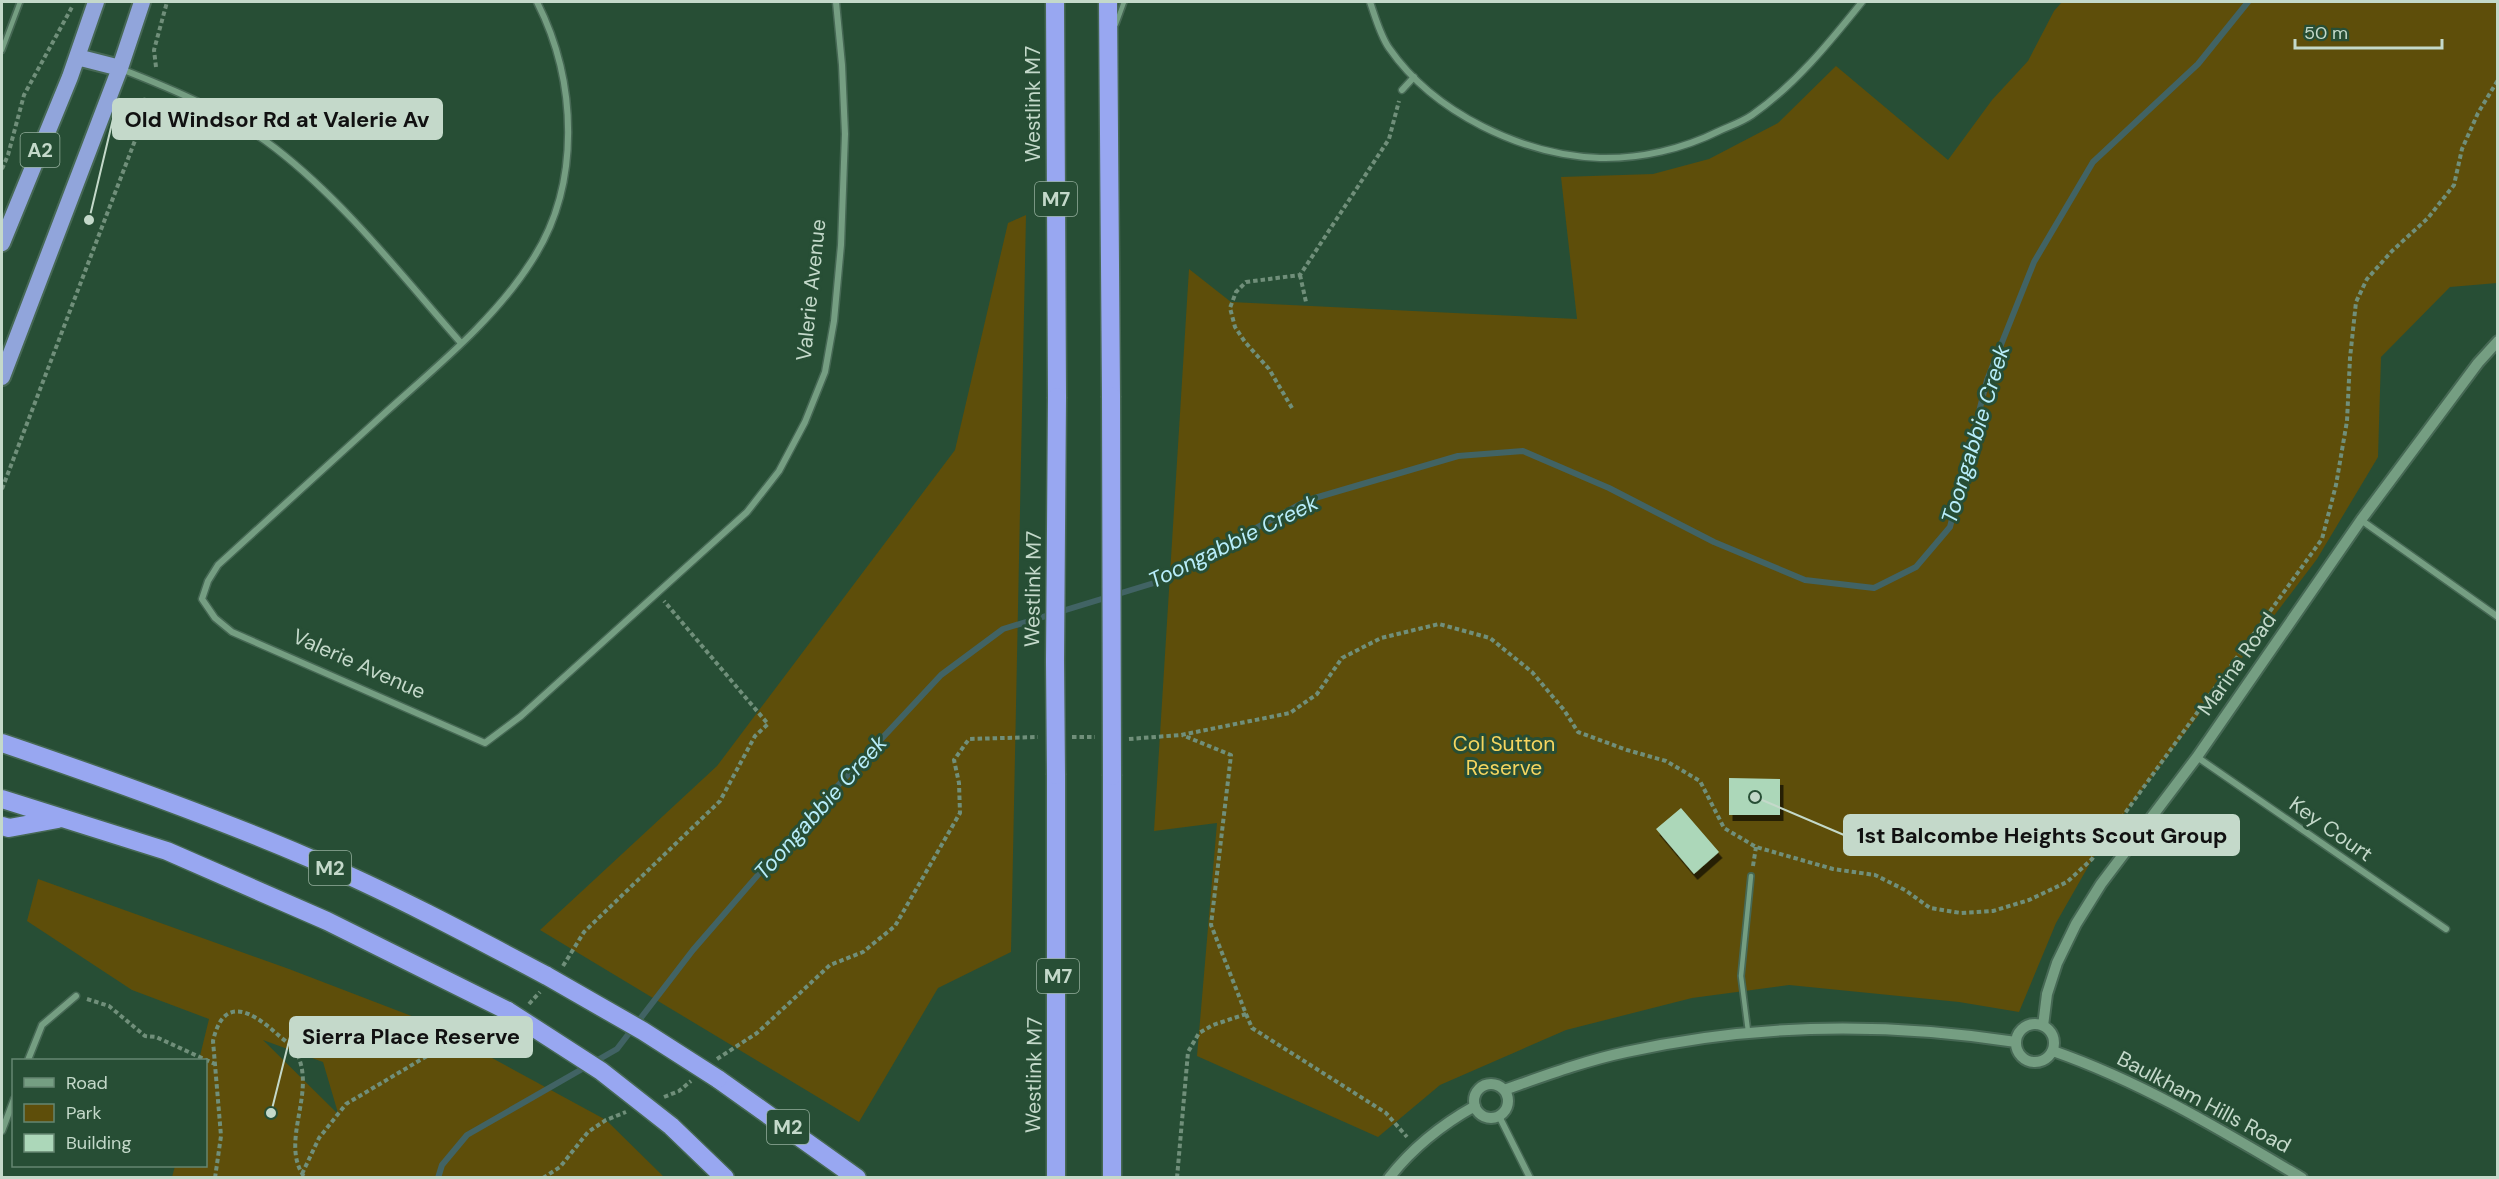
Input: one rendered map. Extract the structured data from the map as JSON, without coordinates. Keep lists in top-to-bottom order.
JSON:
{
  "streets": {
    "highway": [
      "Westlink M7",
      "A2",
      "M7",
      "M2"
    ],
    "street": [
      "Valerie Avenue",
      "Marina Road",
      "Key Court",
      "Baulkham Hills Road"
    ]
  },
  "crossings": [
    ["Marina Road", "Key Court"],
    ["Marina Road", "Baulkham Hills Road"]
  ],
  "water": ["Toongabbie Creek"],
  "parks": ["Col Sutton Reserve"],
  "places": ["Old Windsor Rd at Valerie Av", "1st Balcombe Heights Scout Group", "Sierra Place Reserve"],
  "legend": ["Road", "Park", "Building"],
  "scale_bar": "50 m"
}
